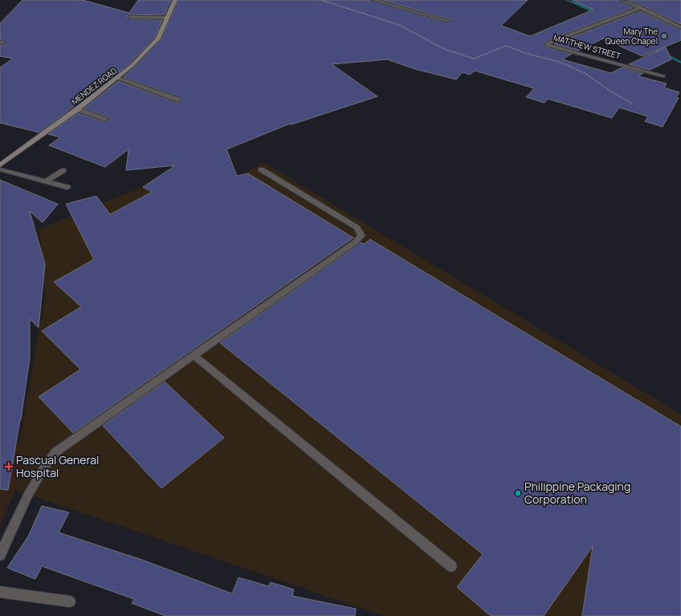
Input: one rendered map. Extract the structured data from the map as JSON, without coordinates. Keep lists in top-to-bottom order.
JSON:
{
  "streets": {
    "street": ["MATTHEW STREET", "MENDEZ ROAD"]
  },
  "places": {
    "other": ["Mary The Queen Chapel", "Philippine Packaging Corporation"],
    "health": ["Pascual General Hospital"]
  }
}
